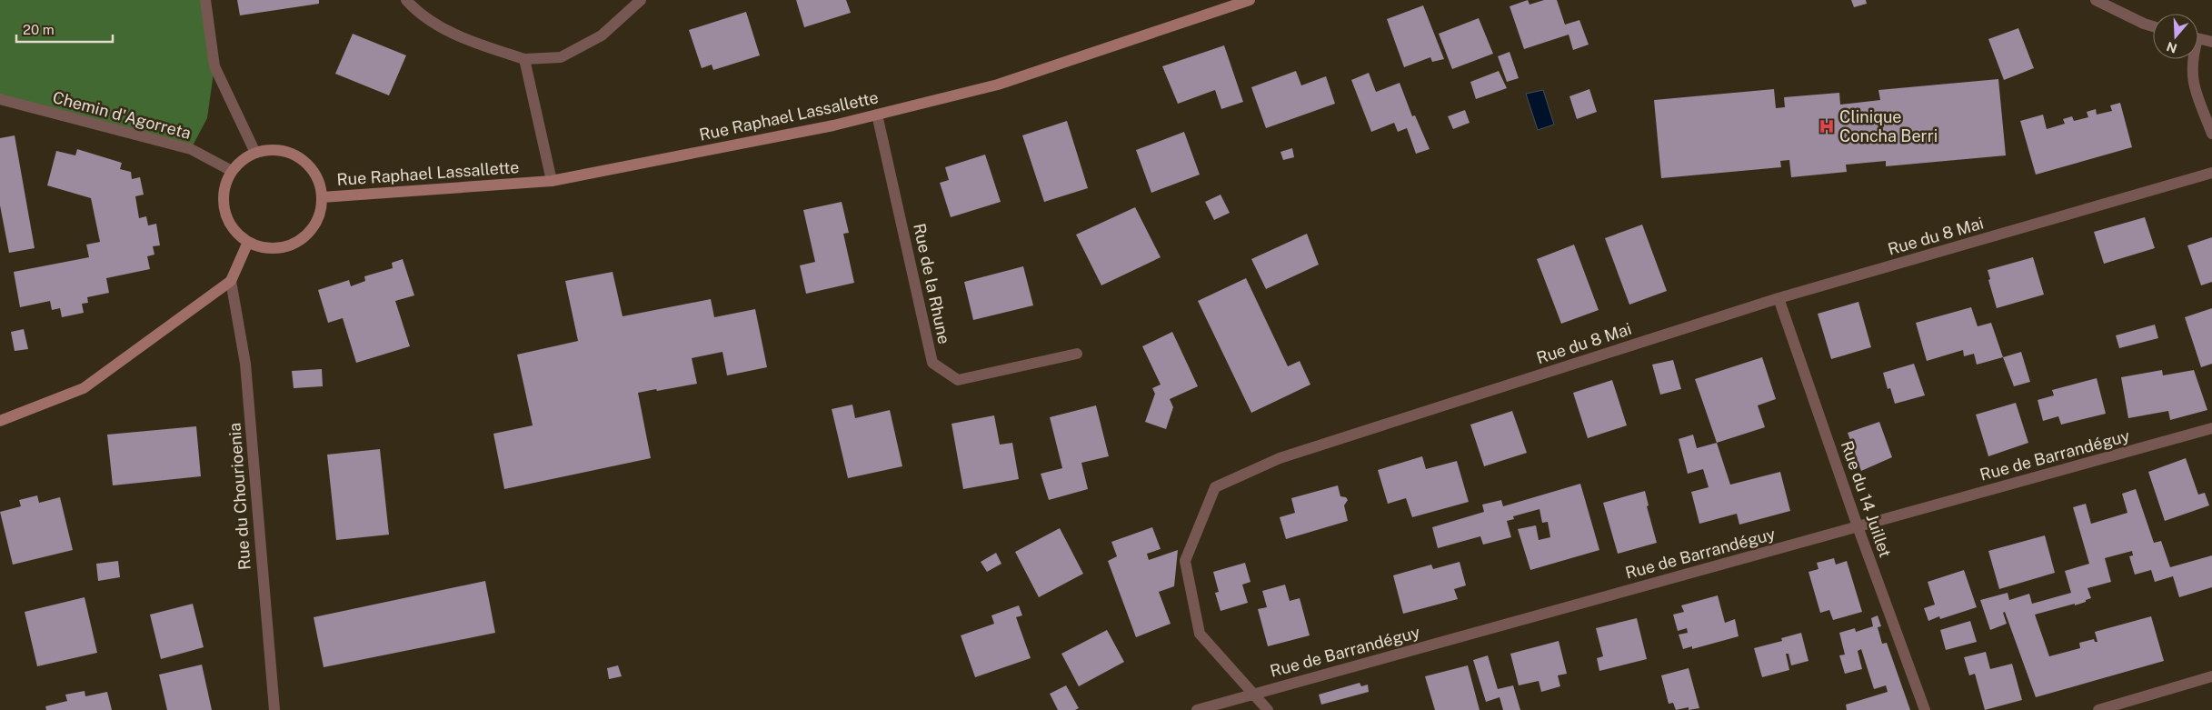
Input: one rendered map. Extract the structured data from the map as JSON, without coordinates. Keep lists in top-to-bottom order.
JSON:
{
  "streets": {
    "main road": ["Rue Raphael Lassallette"],
    "street": [
      "Chemin d'Agorreta",
      "Rue du 8 Mai",
      "Rue de la Rhune",
      "Rue de Barrandéguy",
      "Rue du Chourioenia",
      "Rue du 14 Juillet"
    ]
  },
  "crossings": [
    ["Chemin d'Agorreta", "Rue Raphael Lassallette"],
    ["Rue Raphael Lassallette", "Rue de la Rhune"],
    ["Rue du 8 Mai", "Rue de Barrandéguy"],
    ["Rue du 8 Mai", "Rue du 14 Juillet"],
    ["Rue de Barrandéguy", "Rue du 14 Juillet"]
  ],
  "places": {
    "hospital": ["Clinique Concha Berri"]
  },
  "scale_bar": "20 m",
  "north": "bottom"
}
